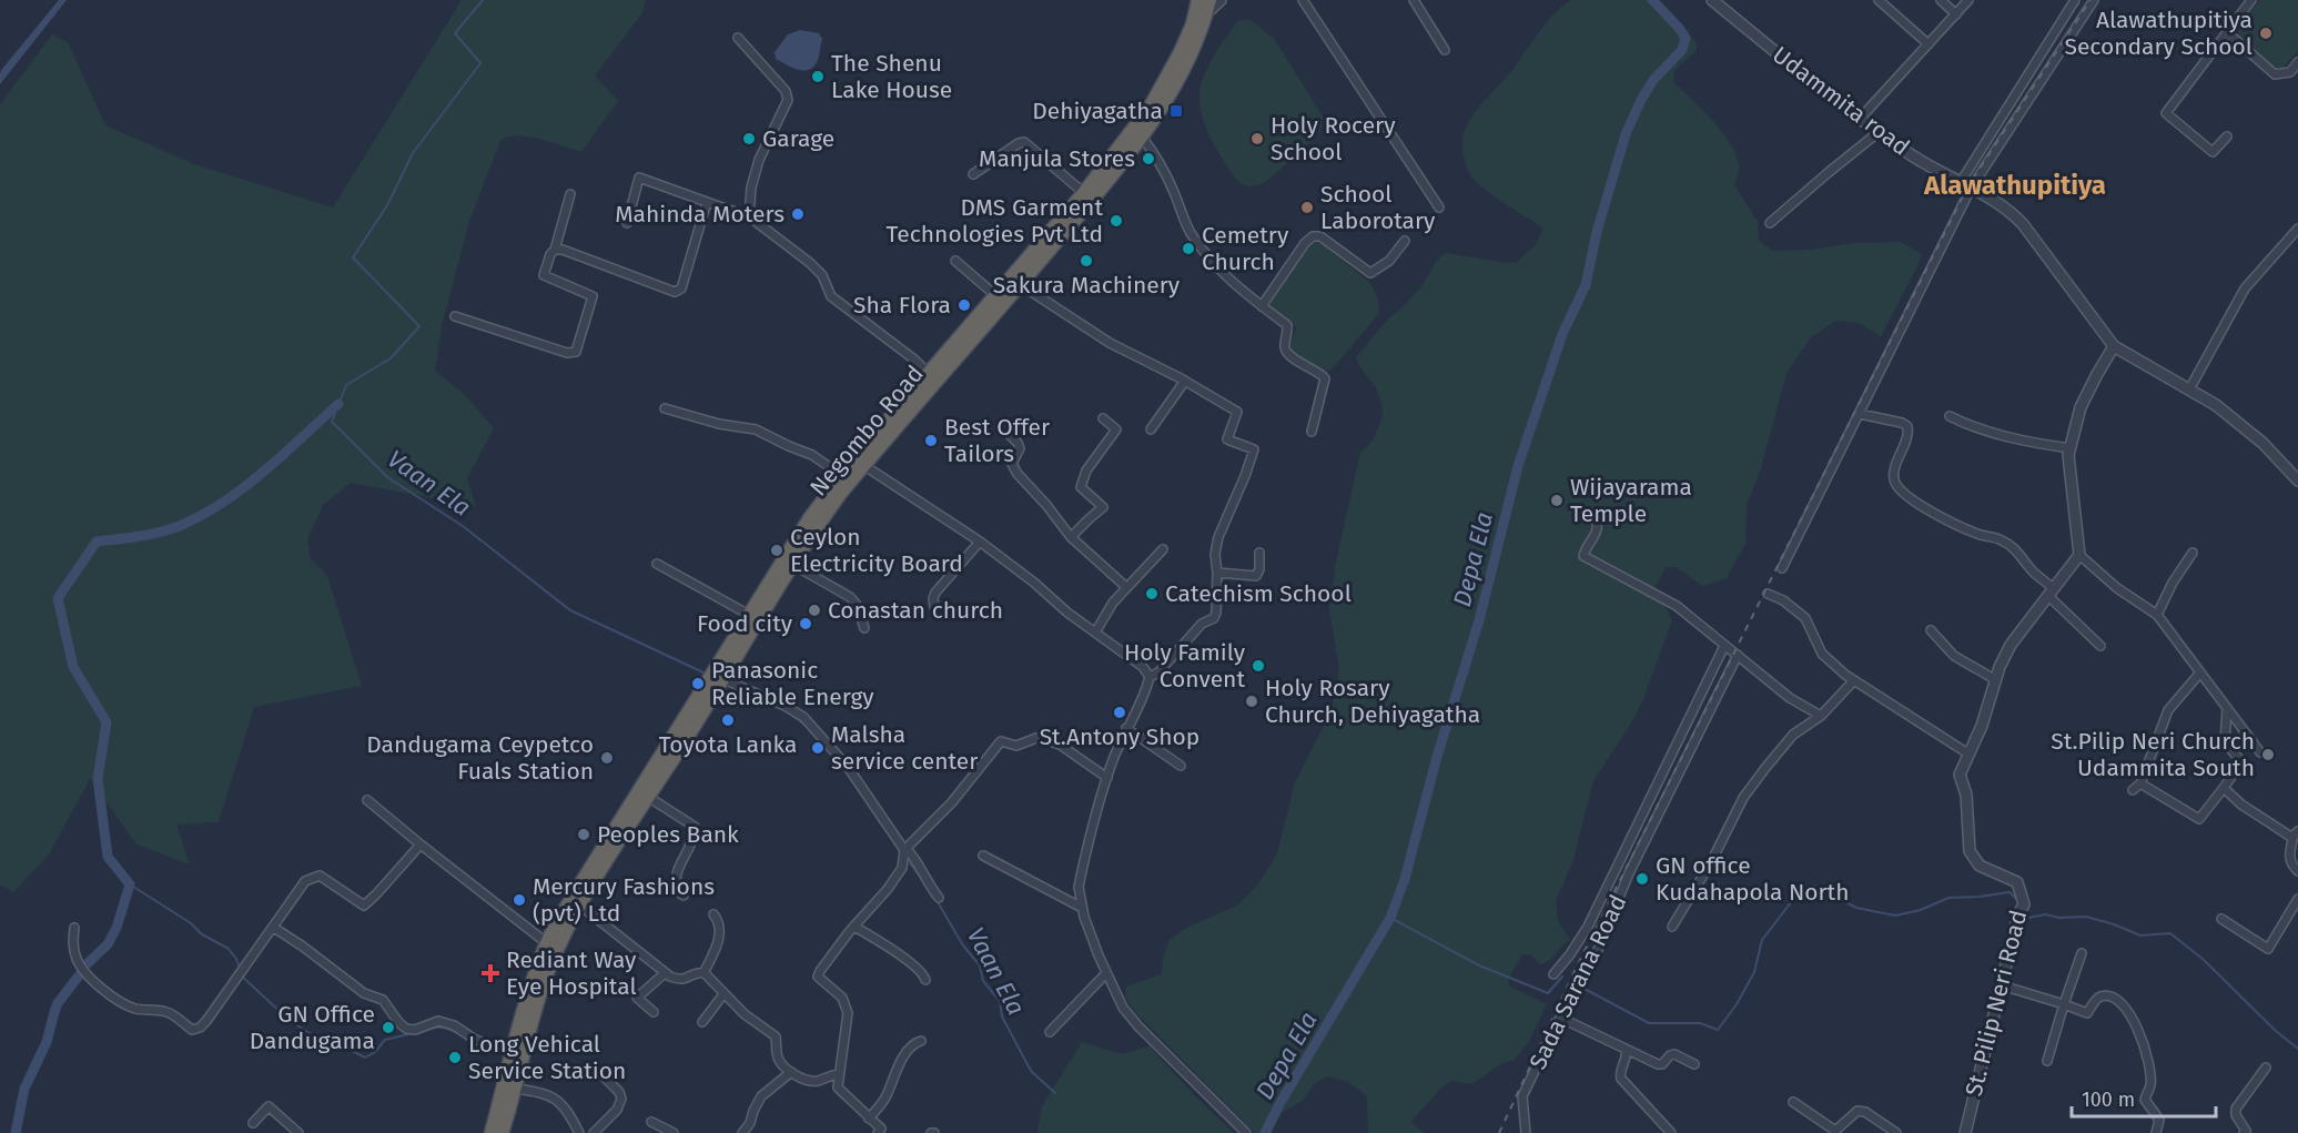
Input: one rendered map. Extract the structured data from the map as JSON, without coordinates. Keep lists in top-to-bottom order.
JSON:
{
  "streets": {
    "highway": ["Negombo Road"],
    "street": ["Udammita road", "Sada Sarana Road", "St. Pilip Neri Road"]
  },
  "districts": ["Alawathupitiya"],
  "water": ["Vaan Ela", "Depa Ela"],
  "places": {
    "other": [
      "Alawathupitiya Secondary School",
      "The Shenu Lake House",
      "Garage",
      "Holy Rocery School",
      "Manjula Stores",
      "School Laborotary",
      "Mahinda Moters",
      "DMS Garment Technologies Pvt Ltd",
      "Cemetry Church",
      "Sakura Machinery",
      "Sha Flora",
      "Best Offer Tailors",
      "Wijayarama Temple",
      "Ceylon Electricity Board",
      "Catechism School",
      "Conastan church",
      "Food city",
      "Holy Family Convent",
      "Panasonic Reliable Energy",
      "Holy Rosary Church, Dehiyagatha",
      "St.Antony Shop",
      "Toyota Lanka",
      "Malsha service center",
      "St.Pilip Neri Church Udammita South",
      "Dandugama Ceypetco Fuals Station",
      "Peoples Bank",
      "GN office Kudahapola North",
      "Mercury Fashions (pvt) Ltd",
      "GN Office Dandugama",
      "Long Vehical Service Station"
    ],
    "transit": ["Dehiyagatha"],
    "health": ["Rediant Way Eye Hospital"]
  },
  "scale_bar": "100 m"
}
